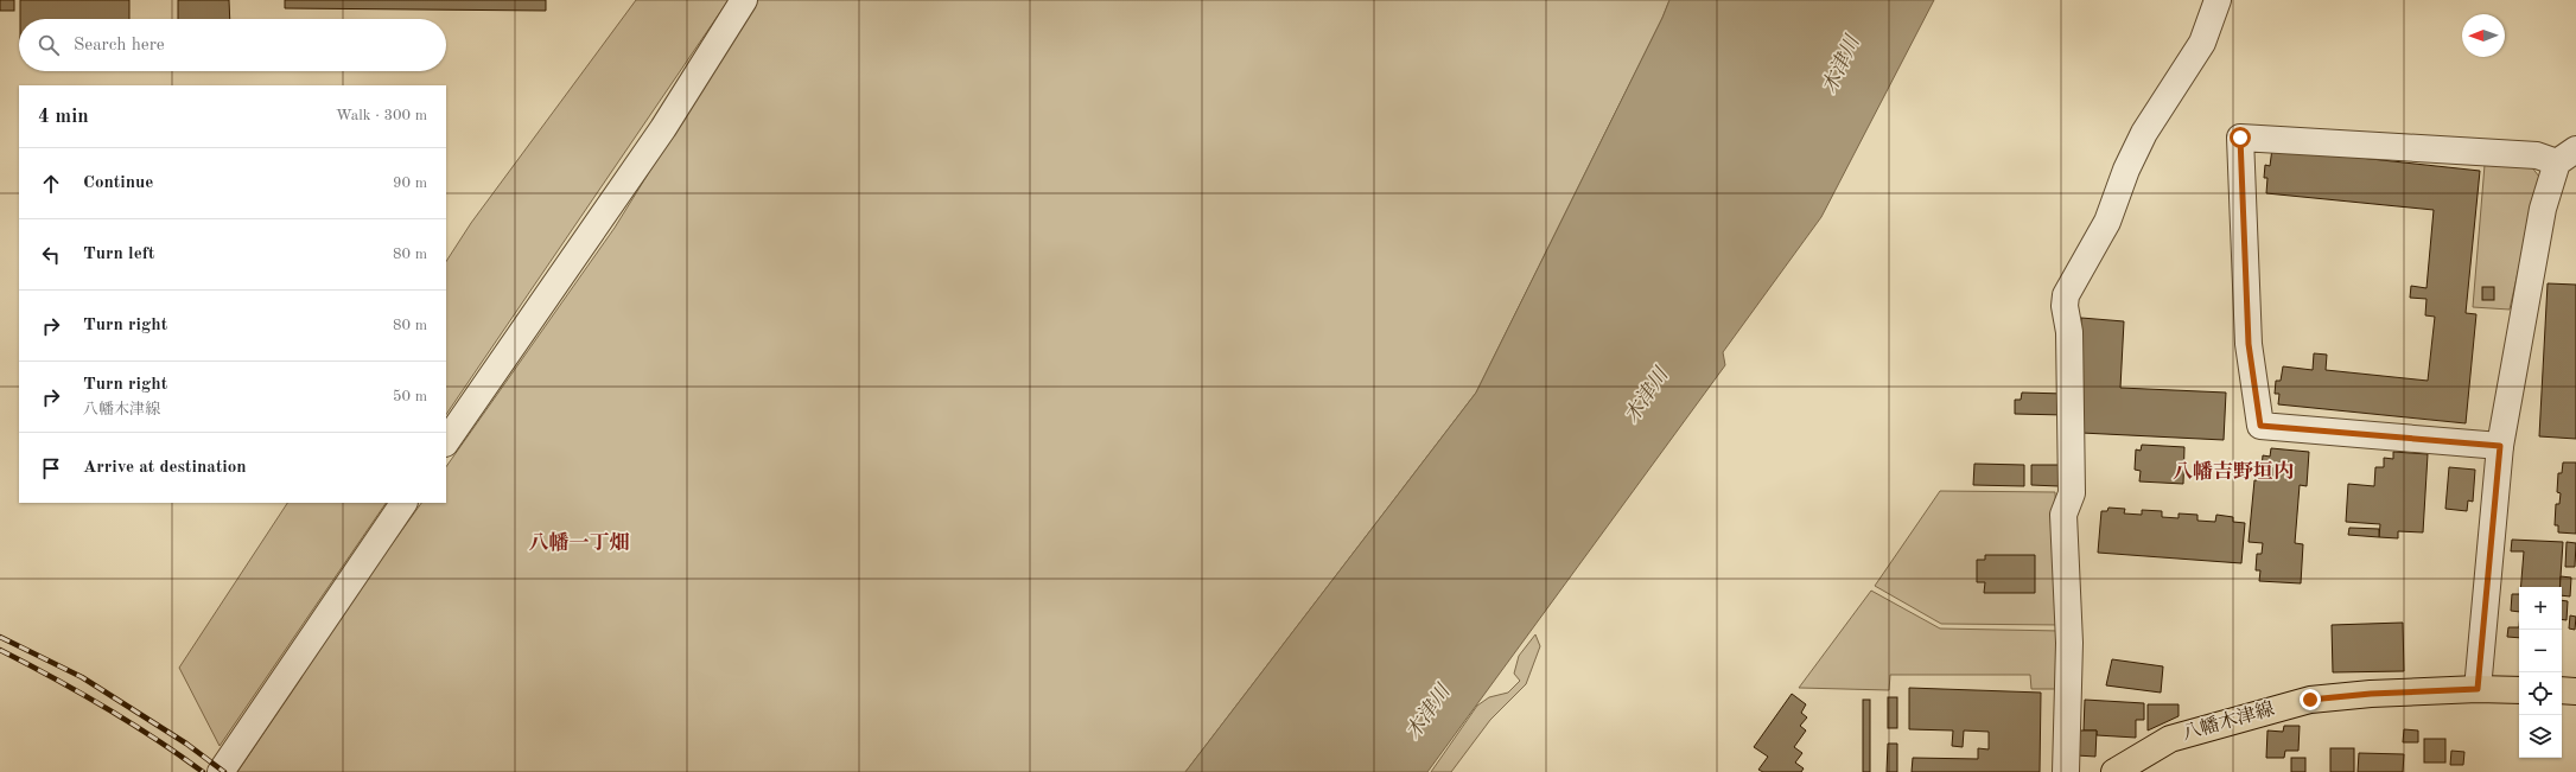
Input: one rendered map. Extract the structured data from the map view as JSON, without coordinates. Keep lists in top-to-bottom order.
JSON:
{
  "streets": {
    "main road": ["八幡木津線"]
  },
  "districts": ["八幡吉野垣内", "八幡一丁畑"],
  "water": ["木津川"],
  "north": "left",
  "page": {
    "search": "Search here",
    "heading": ["4 min", "Walk · 300 m"],
    "list": [
      ["Continue", "90 m"],
      ["Turn left", "80 m"],
      ["Turn right", "80 m"],
      ["Turn right", "八幡木津線", "50 m"],
      "Arrive at destination"
    ],
    "map_buttons": ["+", "−"]
  }
}
